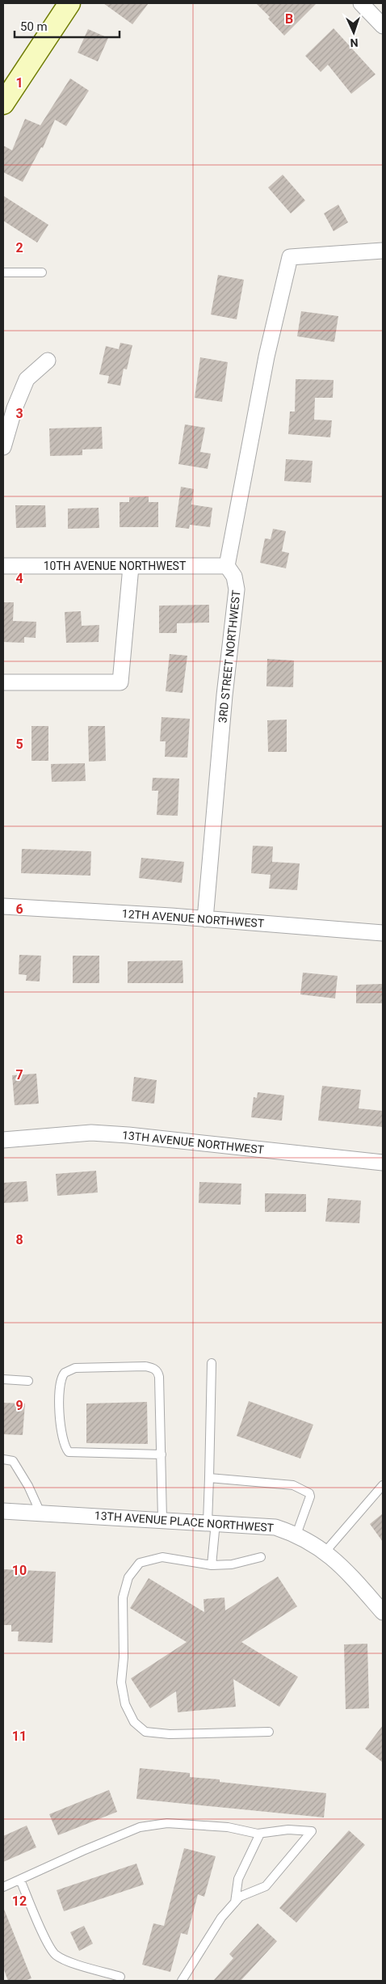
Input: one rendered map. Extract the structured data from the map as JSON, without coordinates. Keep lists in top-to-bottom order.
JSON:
{
  "streets": {
    "street": [
      "10TH AVENUE NORTHWEST",
      "3RD STREET NORTHWEST",
      "12TH AVENUE NORTHWEST",
      "13TH AVENUE NORTHWEST",
      "13TH AVENUE PLACE NORTHWEST"
    ]
  },
  "crossings": [
    ["10TH AVENUE NORTHWEST", "3RD STREET NORTHWEST"],
    ["3RD STREET NORTHWEST", "12TH AVENUE NORTHWEST"]
  ],
  "scale_bar": "50 m",
  "north": "bottom",
  "grid": {
    "columns": ["B"],
    "rows": [
      "1",
      "2",
      "3",
      "4",
      "5",
      "6",
      "7",
      "8",
      "9",
      "10",
      "11",
      "12"
    ]
  }
}
